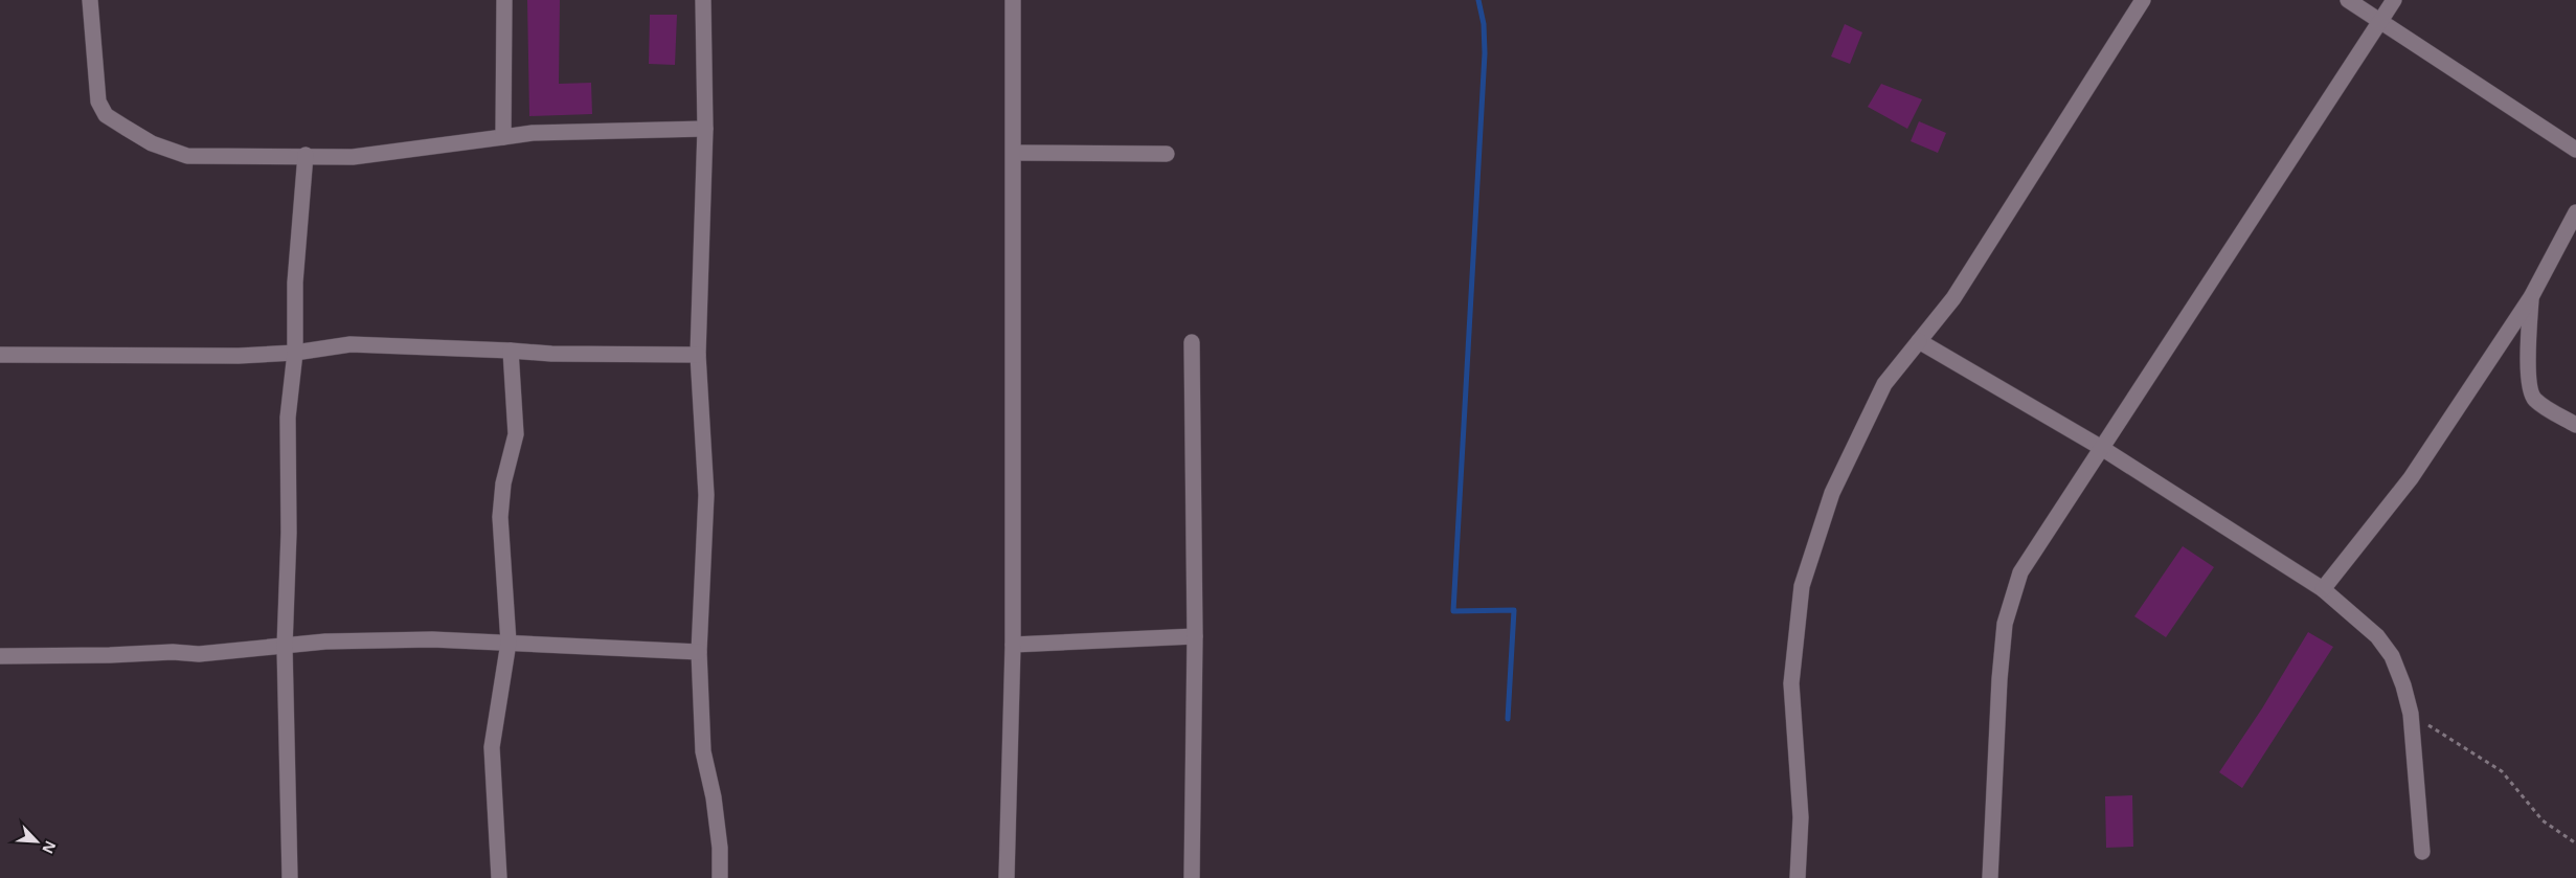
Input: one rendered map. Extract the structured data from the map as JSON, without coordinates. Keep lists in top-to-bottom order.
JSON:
{
  "north": "bottom right"
}
